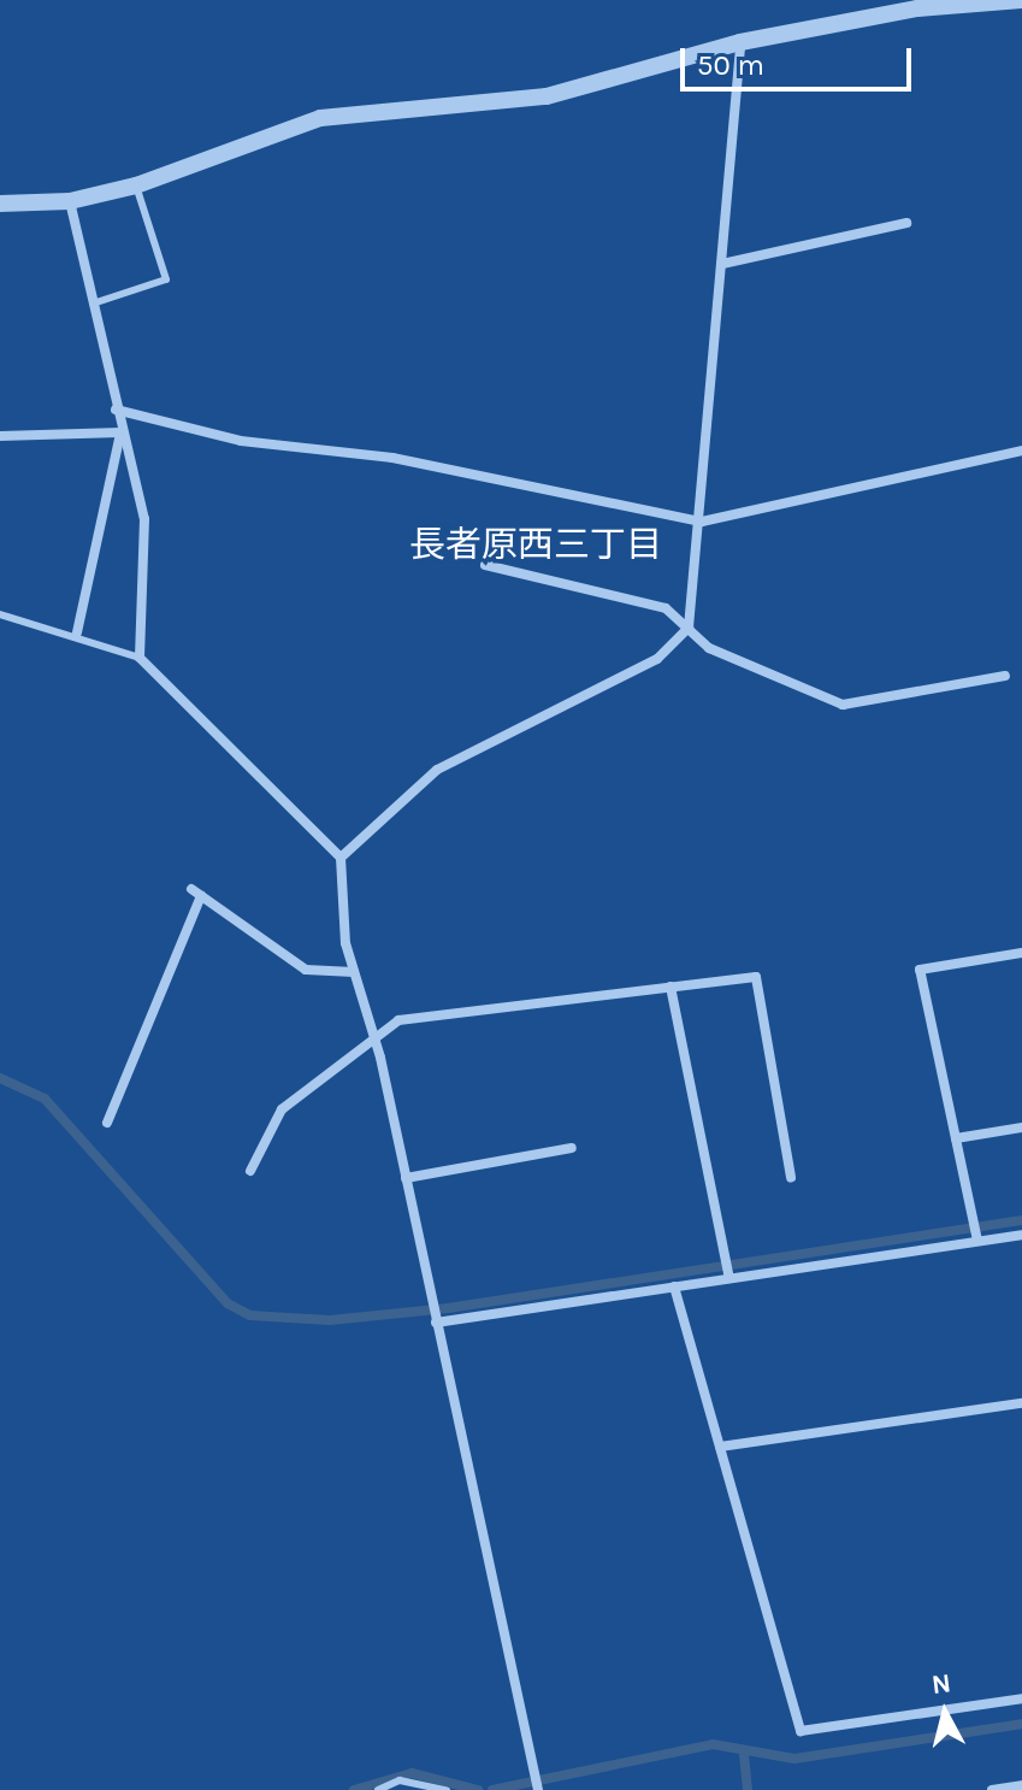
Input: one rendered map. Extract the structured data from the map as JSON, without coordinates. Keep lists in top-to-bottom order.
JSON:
{
  "districts": ["長者原西三丁目"],
  "scale_bar": "50 m",
  "north": "top"
}
